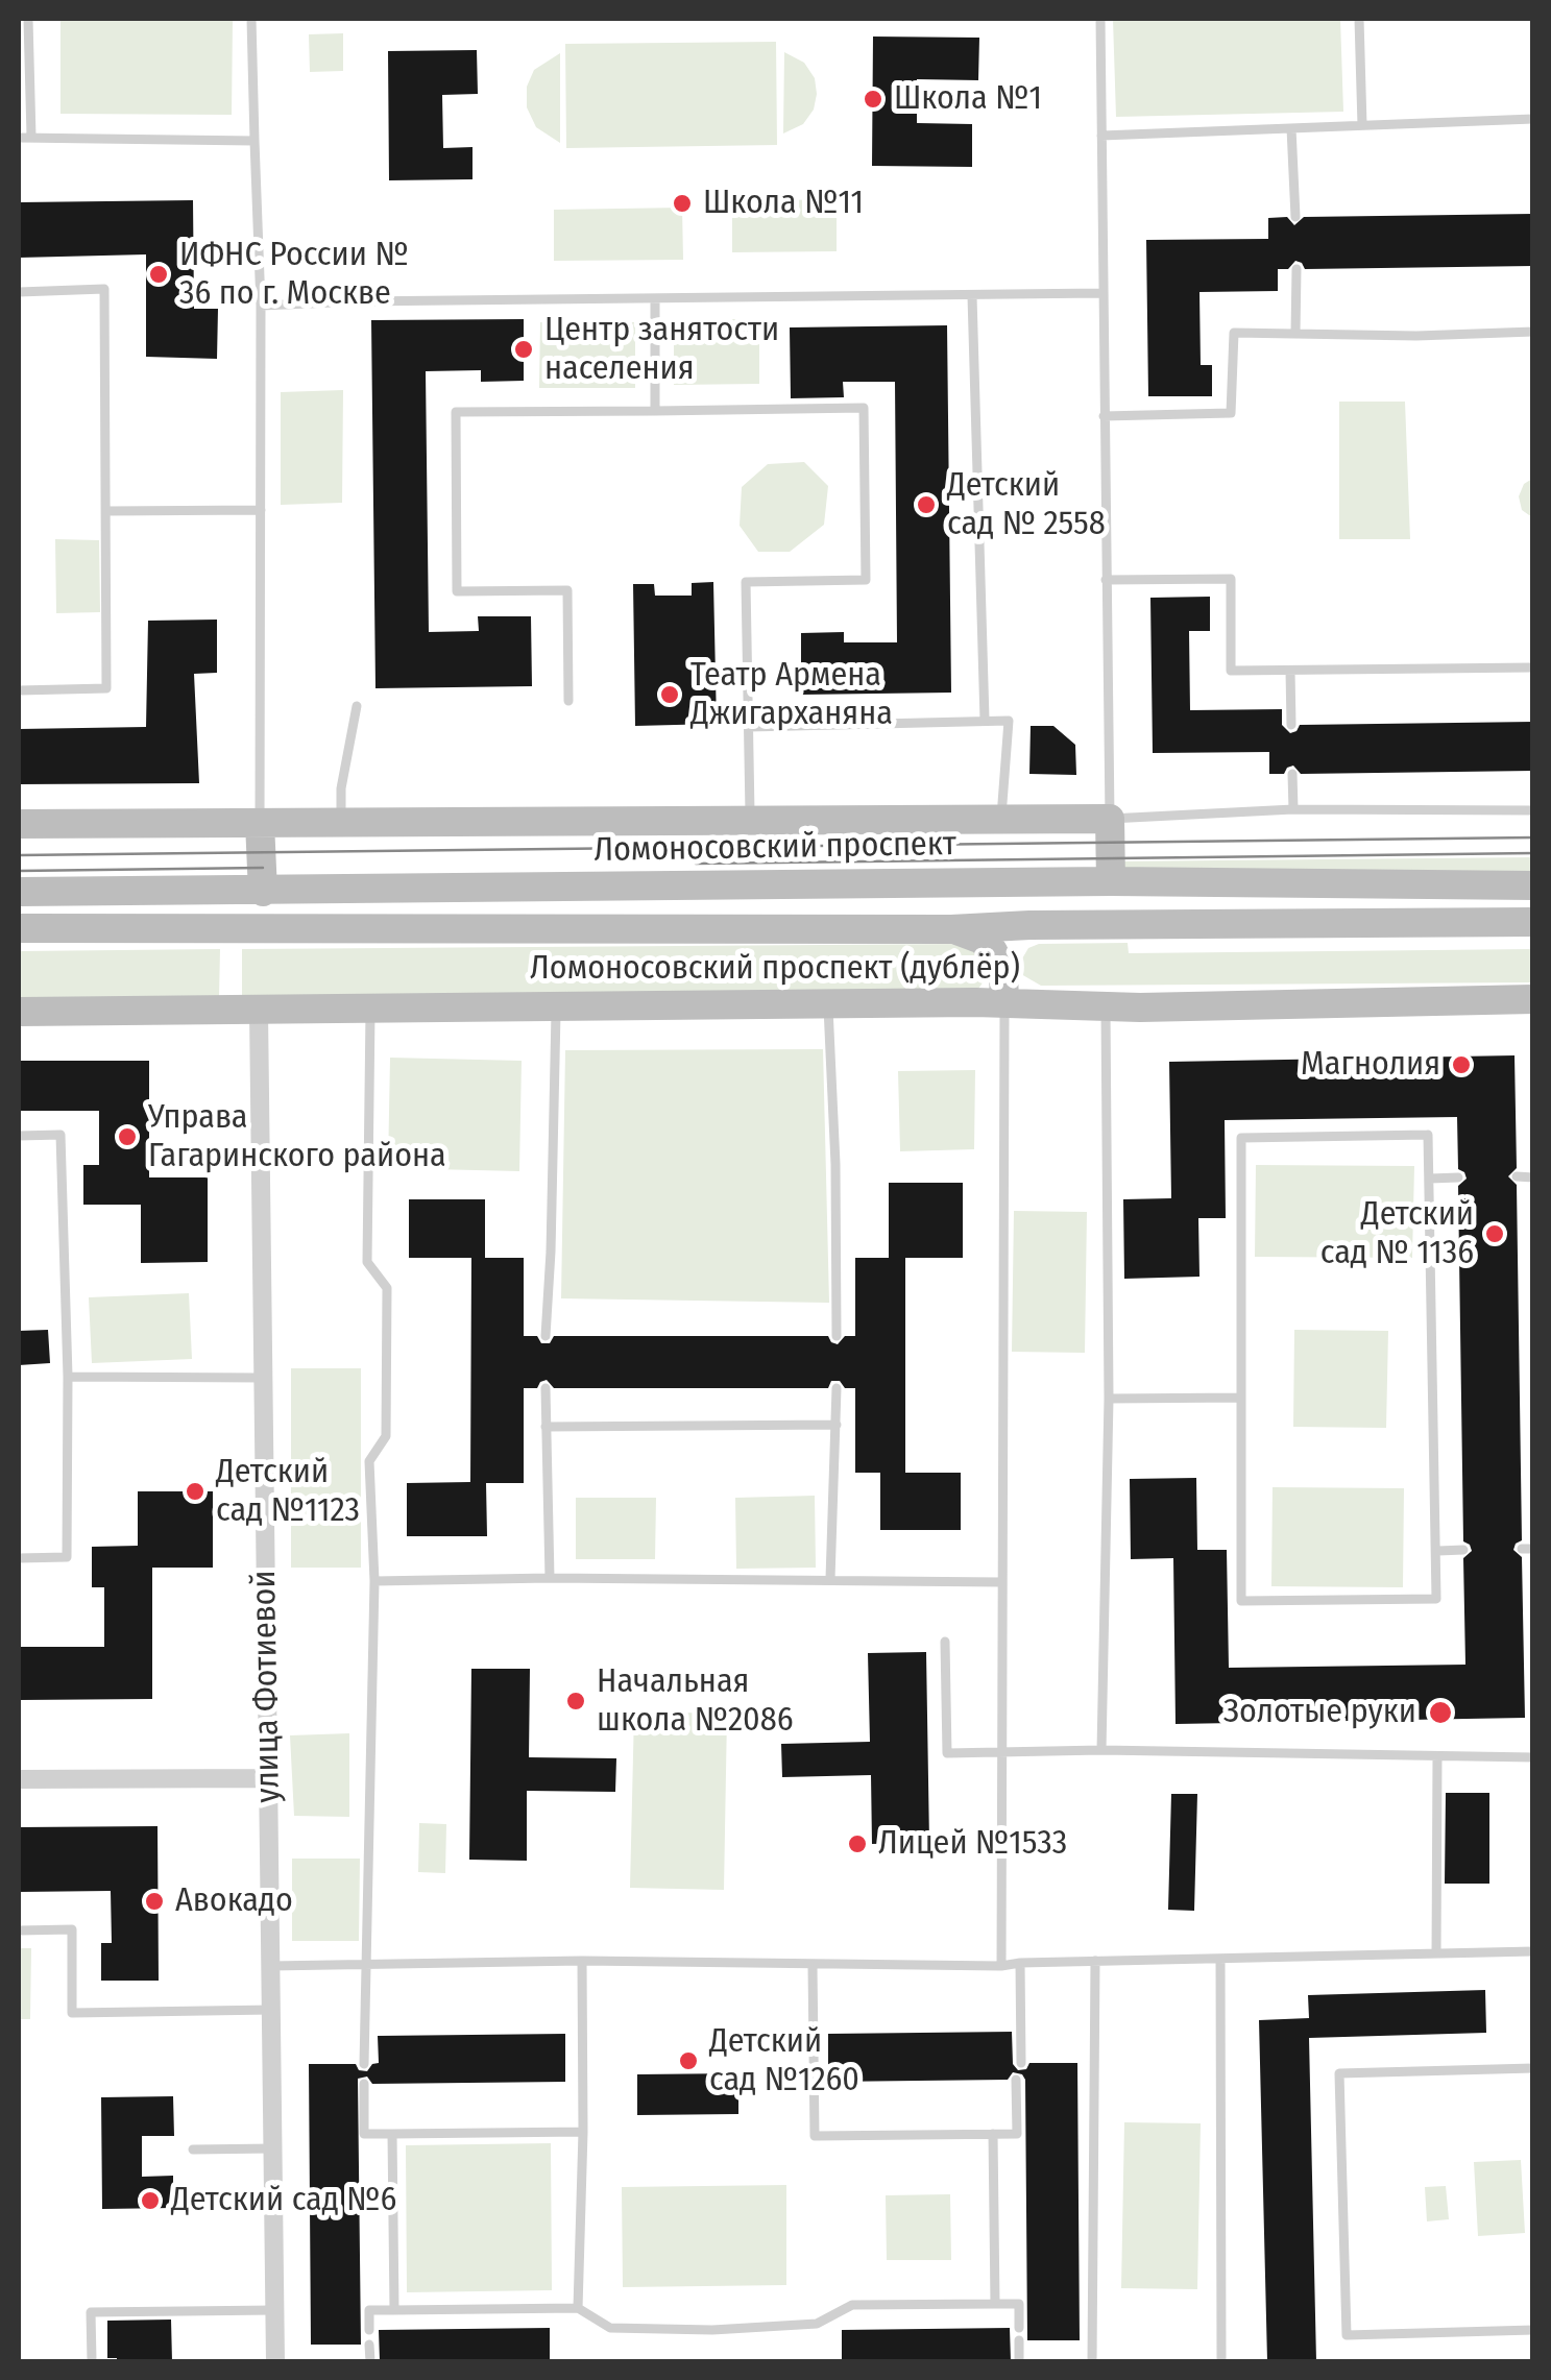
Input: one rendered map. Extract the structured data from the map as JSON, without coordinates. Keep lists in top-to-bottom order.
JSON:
{
  "streets": {
    "main road": ["Ломоносовский проспект", "Ломоносовский проспект (дублёр)"],
    "street": ["улица Фотиевой"]
  },
  "crossings": [
    ["Ломоносовский проспект (дублёр)", "улица Фотиевой"]
  ],
  "places": [
    "Школа №1",
    "Школа №11",
    "ИФНС России № 36 по г. Москве",
    "Центр занятости населения",
    "Детский сад № 2558",
    "Театр Армена Джигарханяна",
    "Магнолия",
    "Управа Гагаринского района",
    "Детский сад № 1136",
    "Детский сад №1123",
    "Начальная школа №2086",
    "Золотые руки",
    "Лицей №1533",
    "Авокадо",
    "Детский сад №1260",
    "Детский сад №6"
  ]
}
